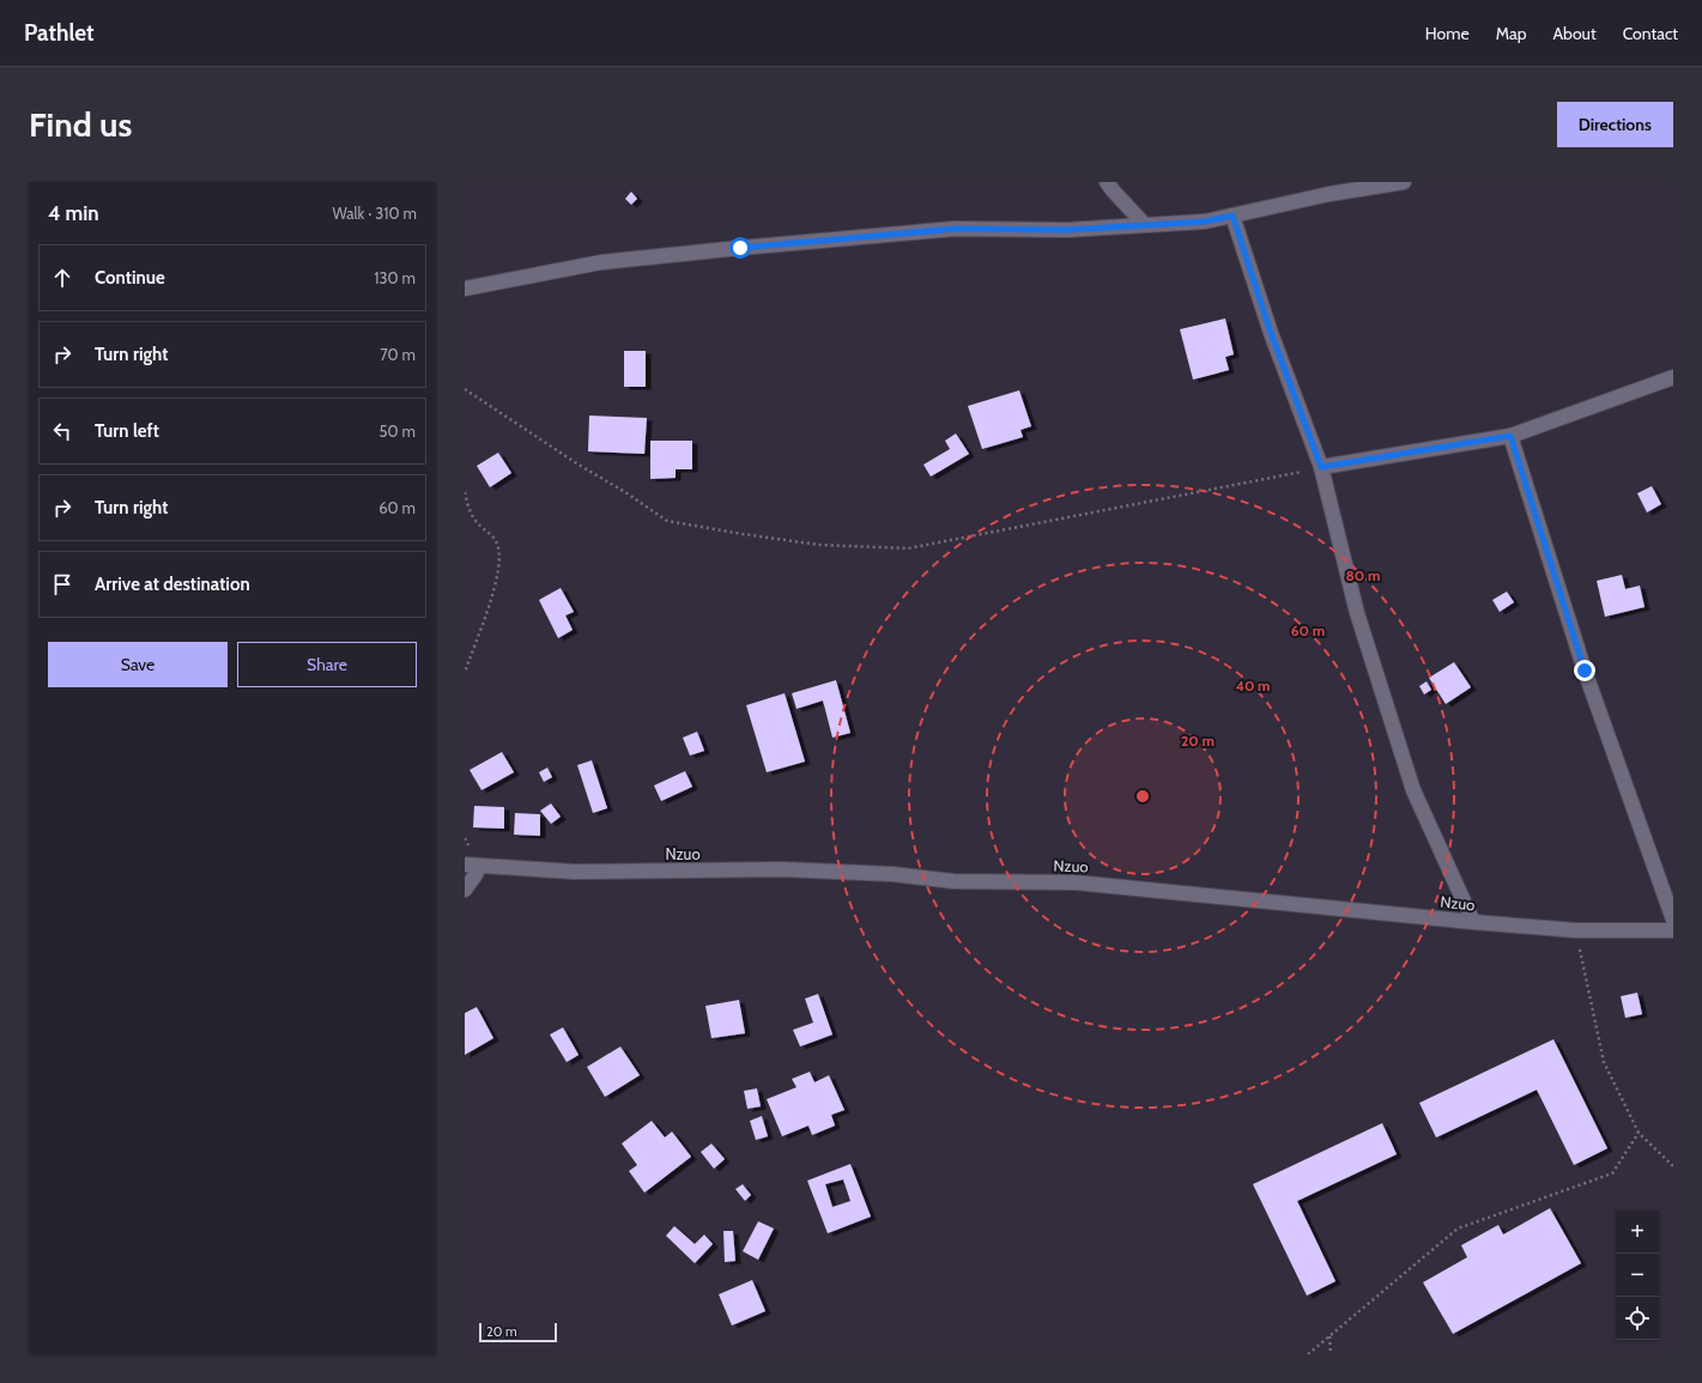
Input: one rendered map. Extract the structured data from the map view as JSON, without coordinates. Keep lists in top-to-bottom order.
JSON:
{
  "streets": {
    "street": ["Nzuo"]
  },
  "scale_bar": "20 m",
  "page": {
    "header": "Pathlet",
    "nav": [
      "Home",
      "Map",
      "About",
      "Contact"
    ],
    "buttons": [
      "Directions",
      ["Save", "Share"]
    ],
    "title": "Find us",
    "heading": ["4 min", "Walk · 310 m"],
    "list": [
      ["Continue", "130 m"],
      ["Turn right", "70 m"],
      ["Turn left", "50 m"],
      ["Turn right", "60 m"],
      "Arrive at destination"
    ],
    "map_buttons": ["+", "−"],
    "scale": "20 m"
  },
  "rings": [
    "80 m",
    "60 m",
    "40 m",
    "20 m"
  ]
}
